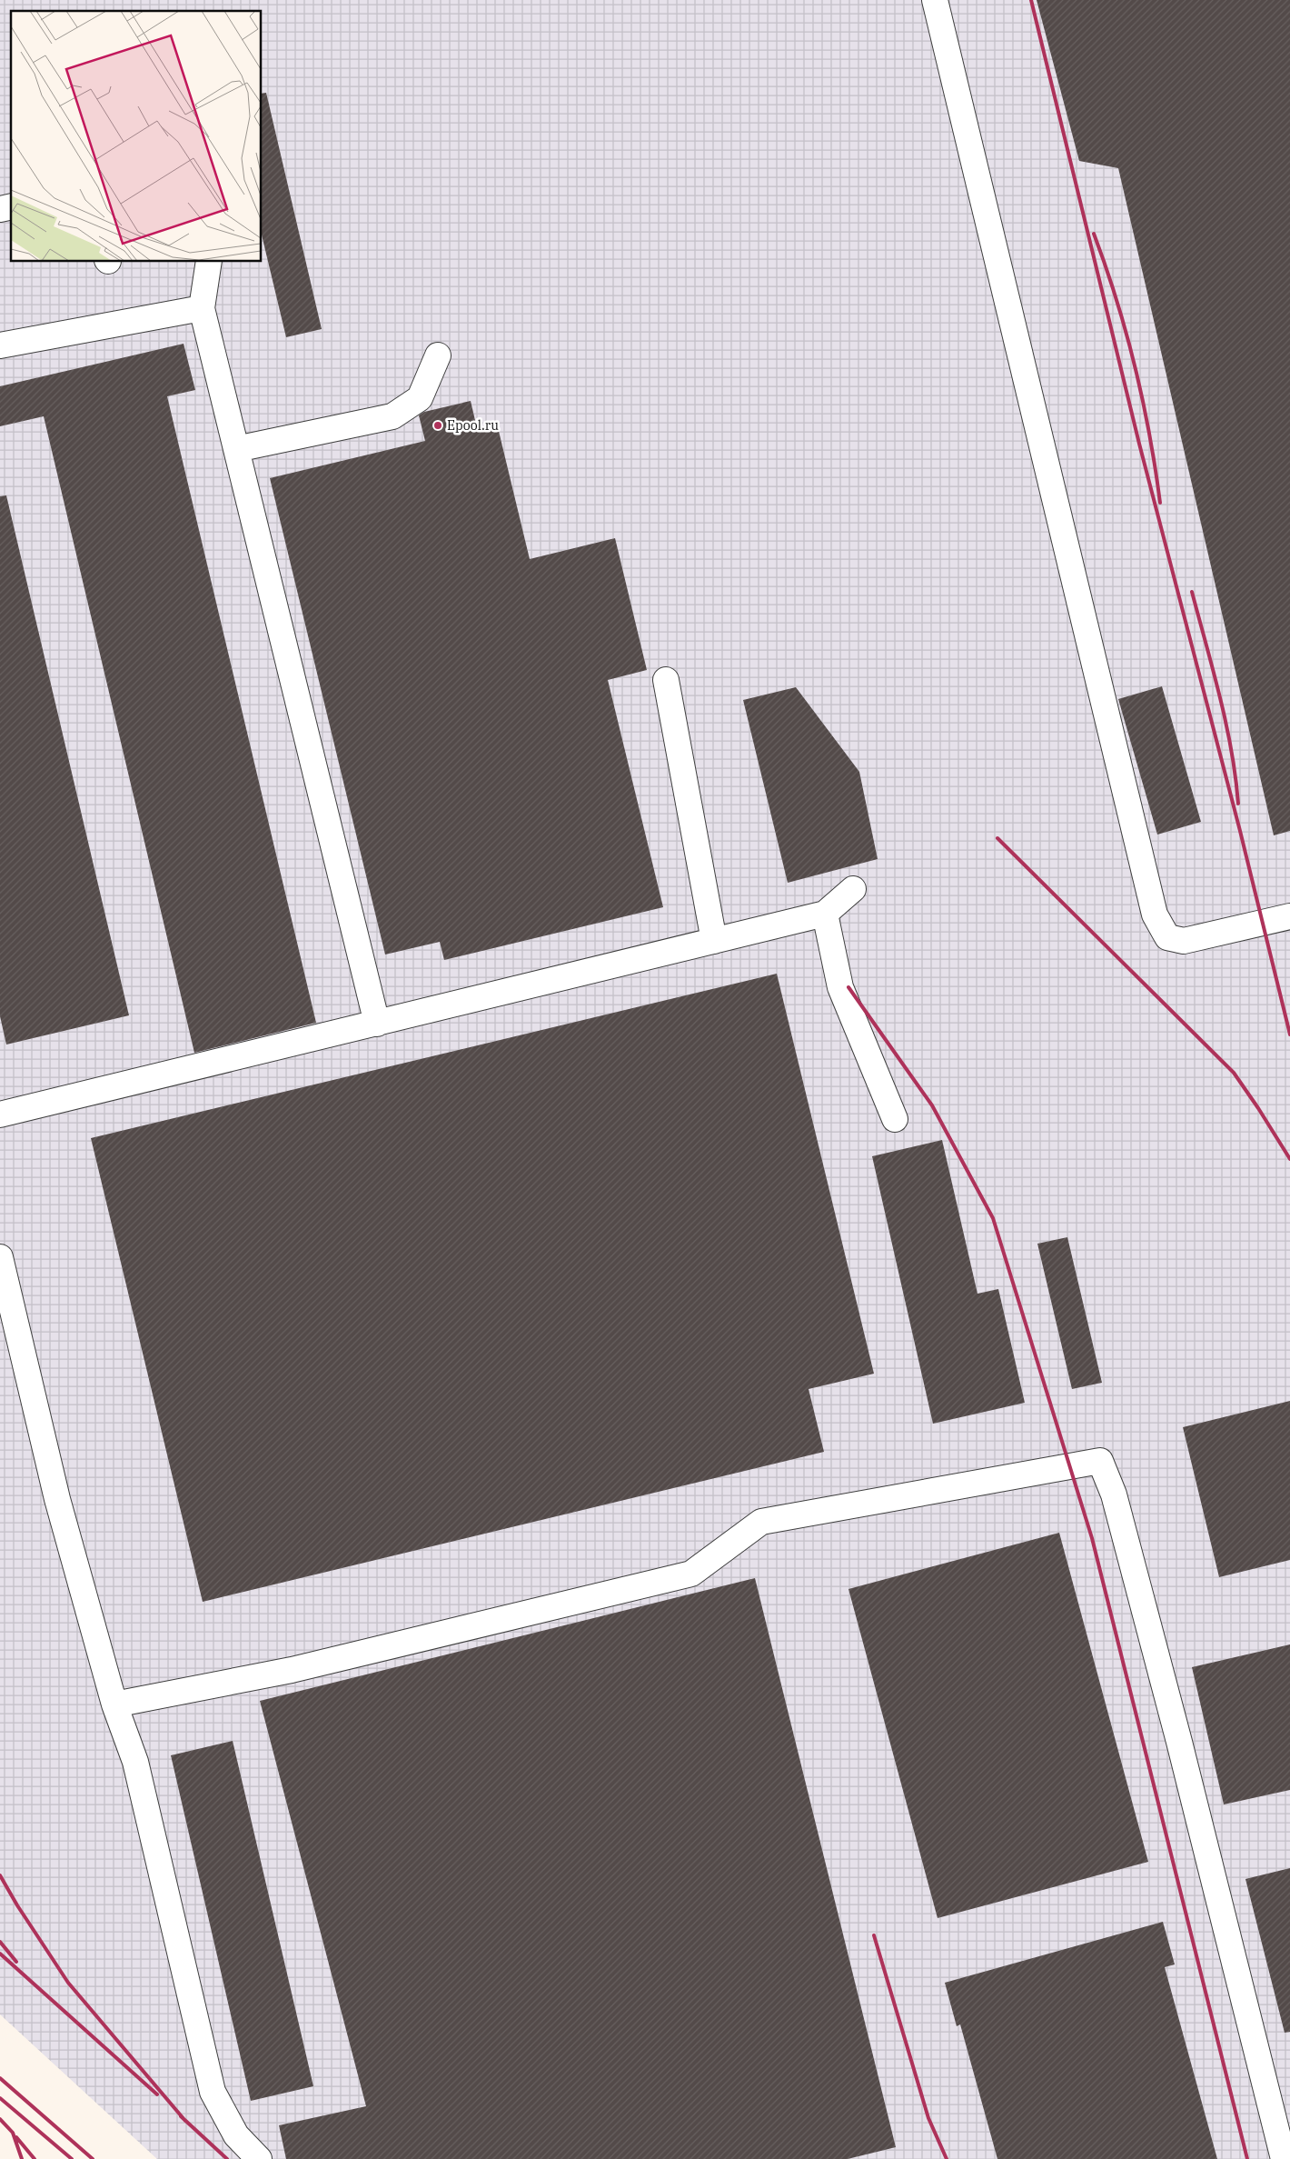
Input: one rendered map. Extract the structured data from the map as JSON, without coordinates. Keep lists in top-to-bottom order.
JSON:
{
  "places": ["Epool.ru"]
}
